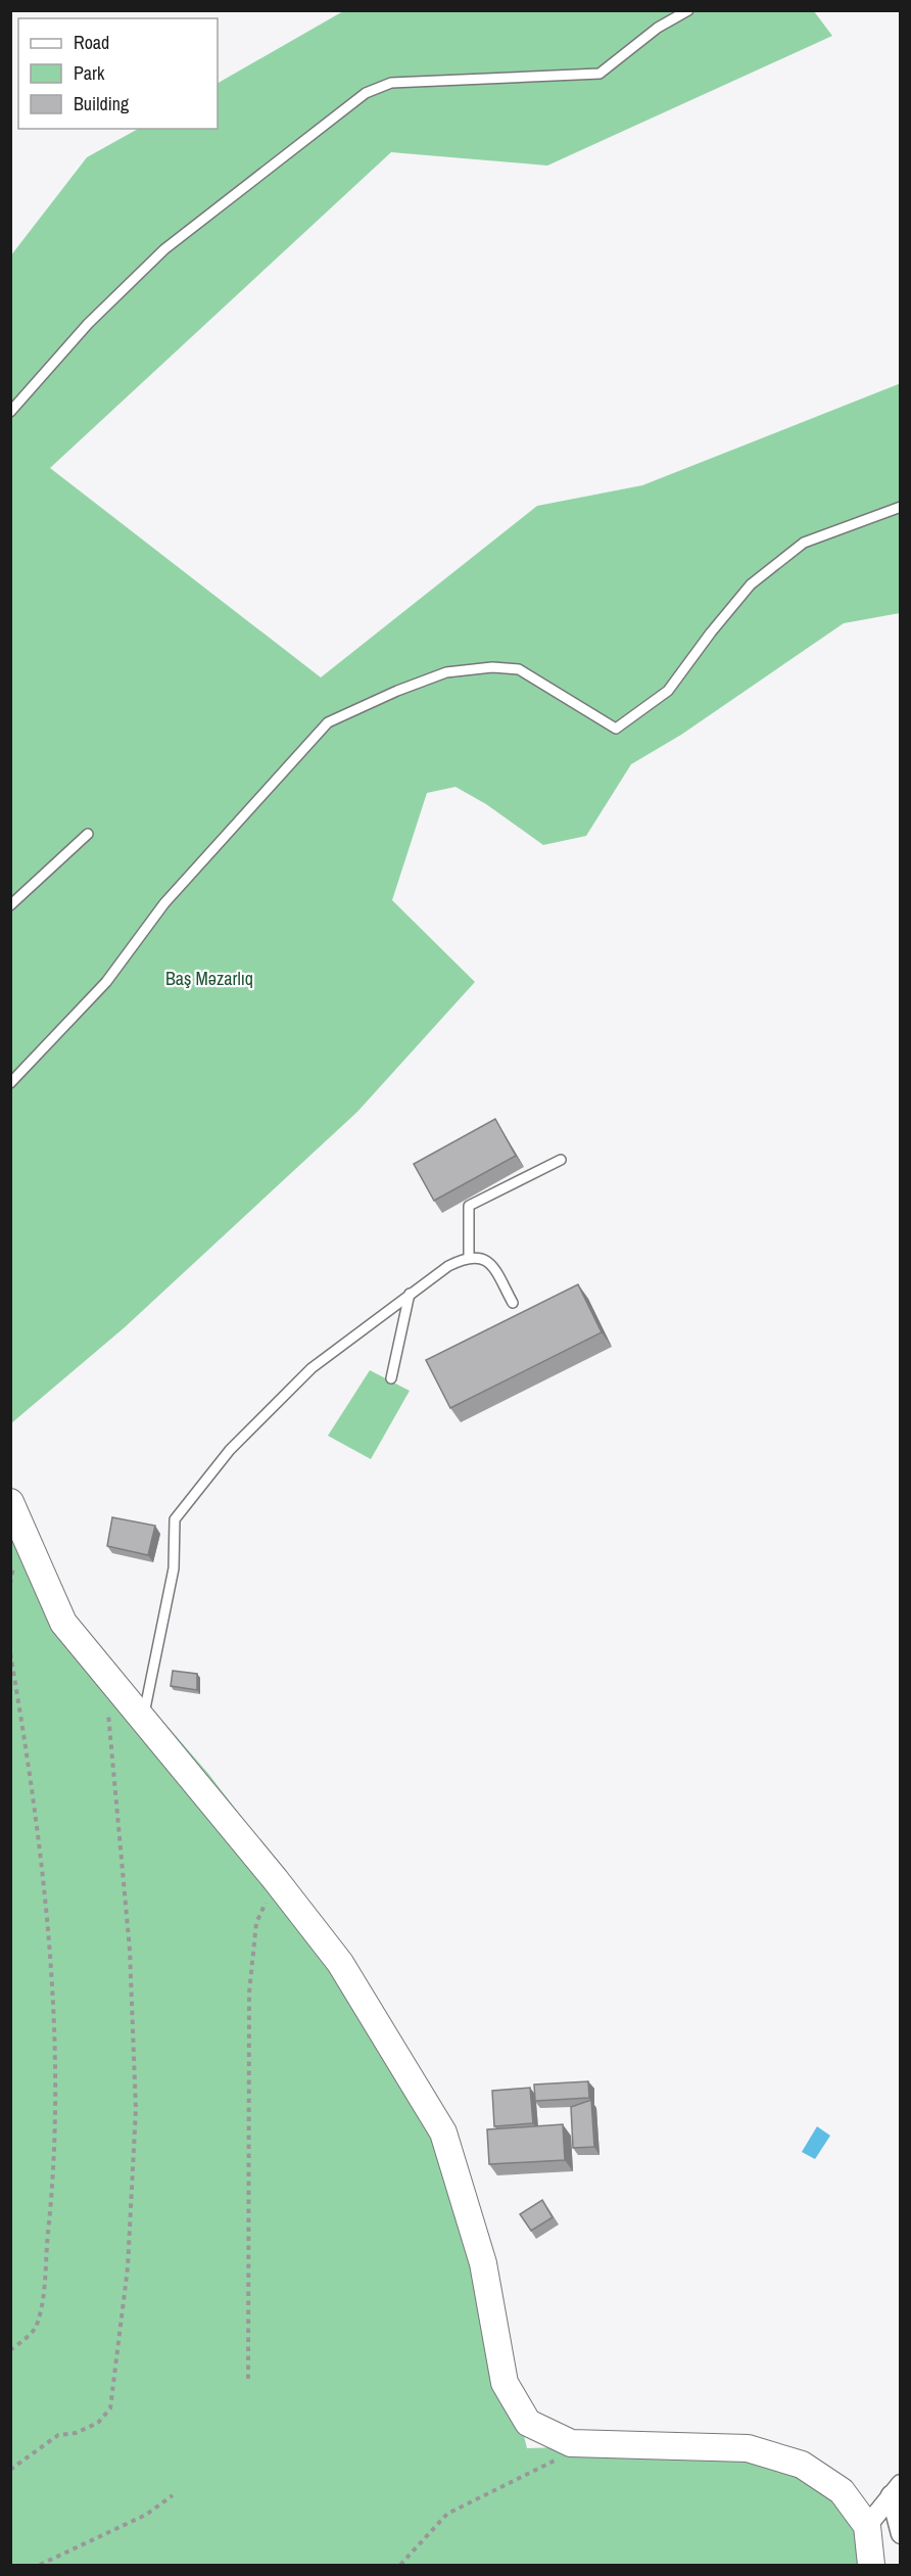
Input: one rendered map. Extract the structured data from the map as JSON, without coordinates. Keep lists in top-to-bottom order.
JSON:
{
  "parks": ["Baş Məzarlıq"],
  "legend": ["Road", "Park", "Building"]
}
